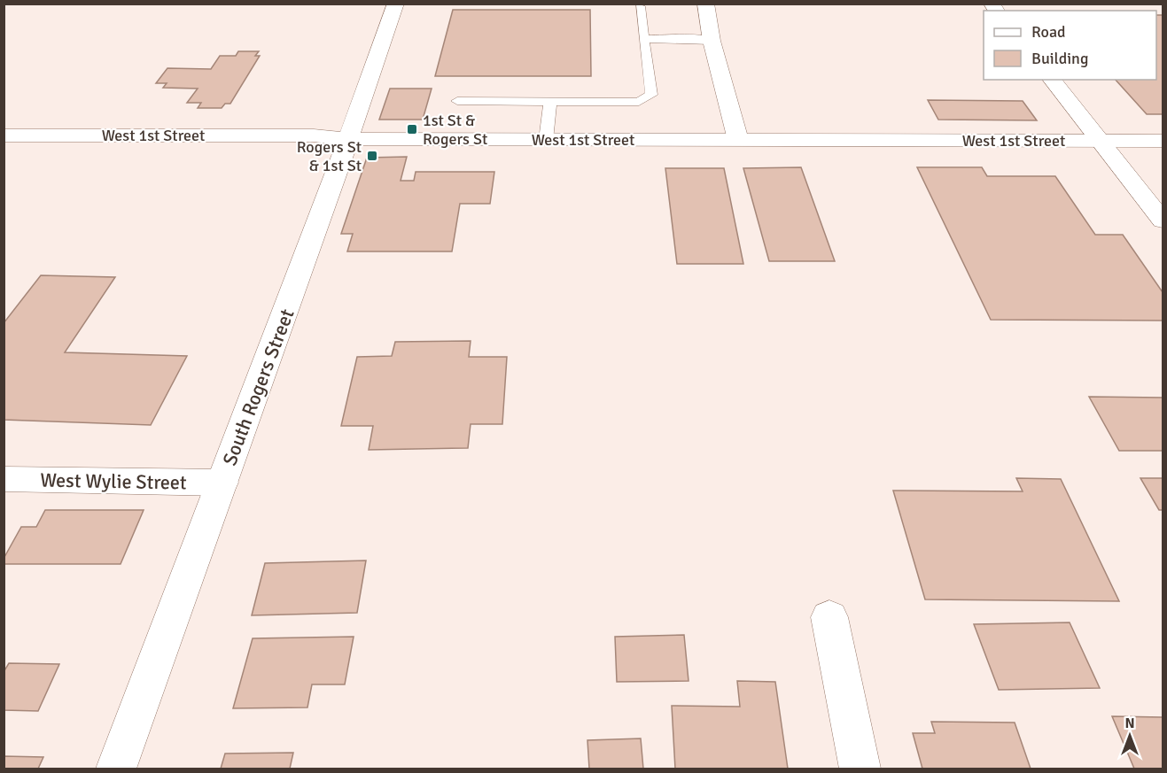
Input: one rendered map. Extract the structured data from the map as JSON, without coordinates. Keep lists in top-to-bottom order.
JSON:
{
  "streets": {
    "street": ["West 1st Street", "South Rogers Street", "West Wylie Street"]
  },
  "crossings": [
    ["West 1st Street", "South Rogers Street"],
    ["South Rogers Street", "West Wylie Street"]
  ],
  "places": {
    "transit": ["1st St & Rogers St", "Rogers St & 1st St"]
  },
  "legend": ["Road", "Building"],
  "north": "top"
}
